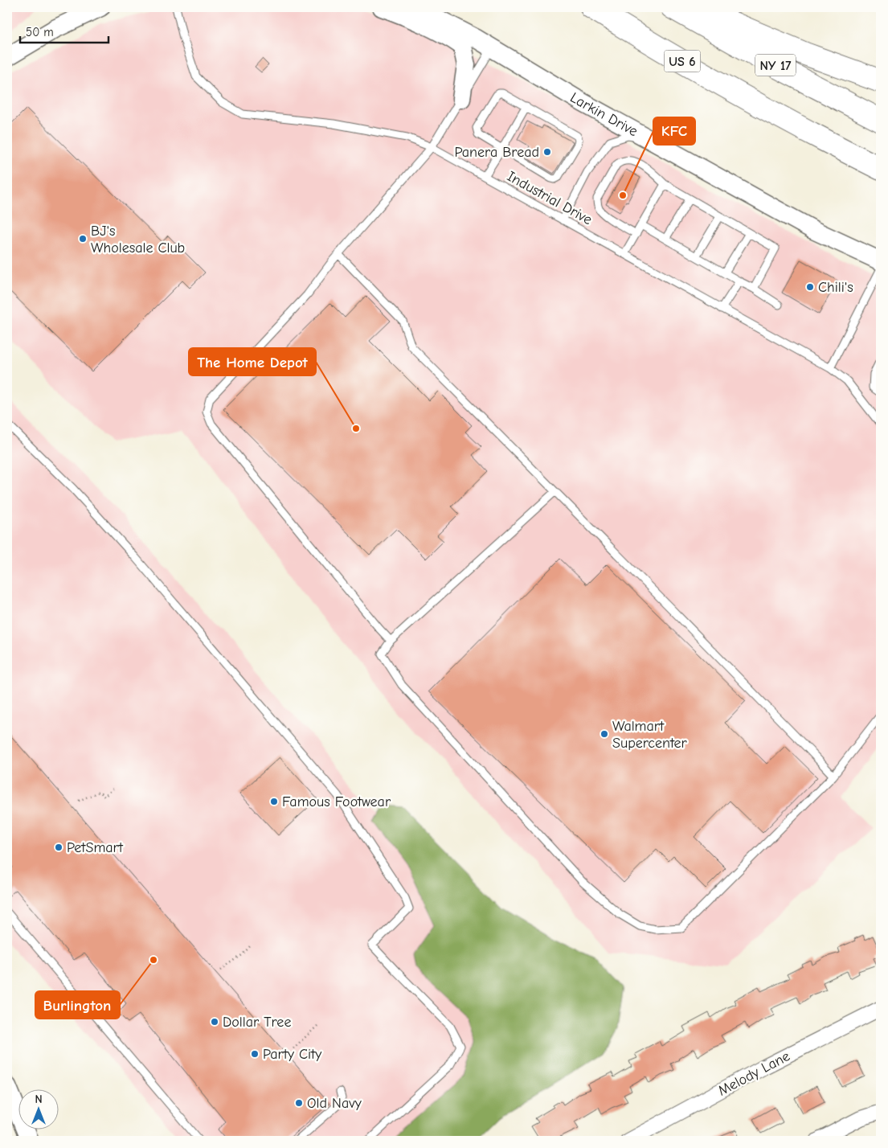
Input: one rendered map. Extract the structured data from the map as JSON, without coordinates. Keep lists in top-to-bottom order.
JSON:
{
  "streets": {
    "highway": ["US 6", "NY 17"],
    "street": ["Larkin Drive", "Melody Lane"],
    "lane": ["Industrial Drive"]
  },
  "places": [
    "Panera Bread",
    "KFC",
    "BJ's Wholesale Club",
    "Chili's",
    "The Home Depot",
    "Walmart Supercenter",
    "Famous Footwear",
    "PetSmart",
    "Burlington",
    "Dollar Tree",
    "Party City",
    "Old Navy"
  ],
  "scale_bar": "50 m",
  "north": "top"
}
